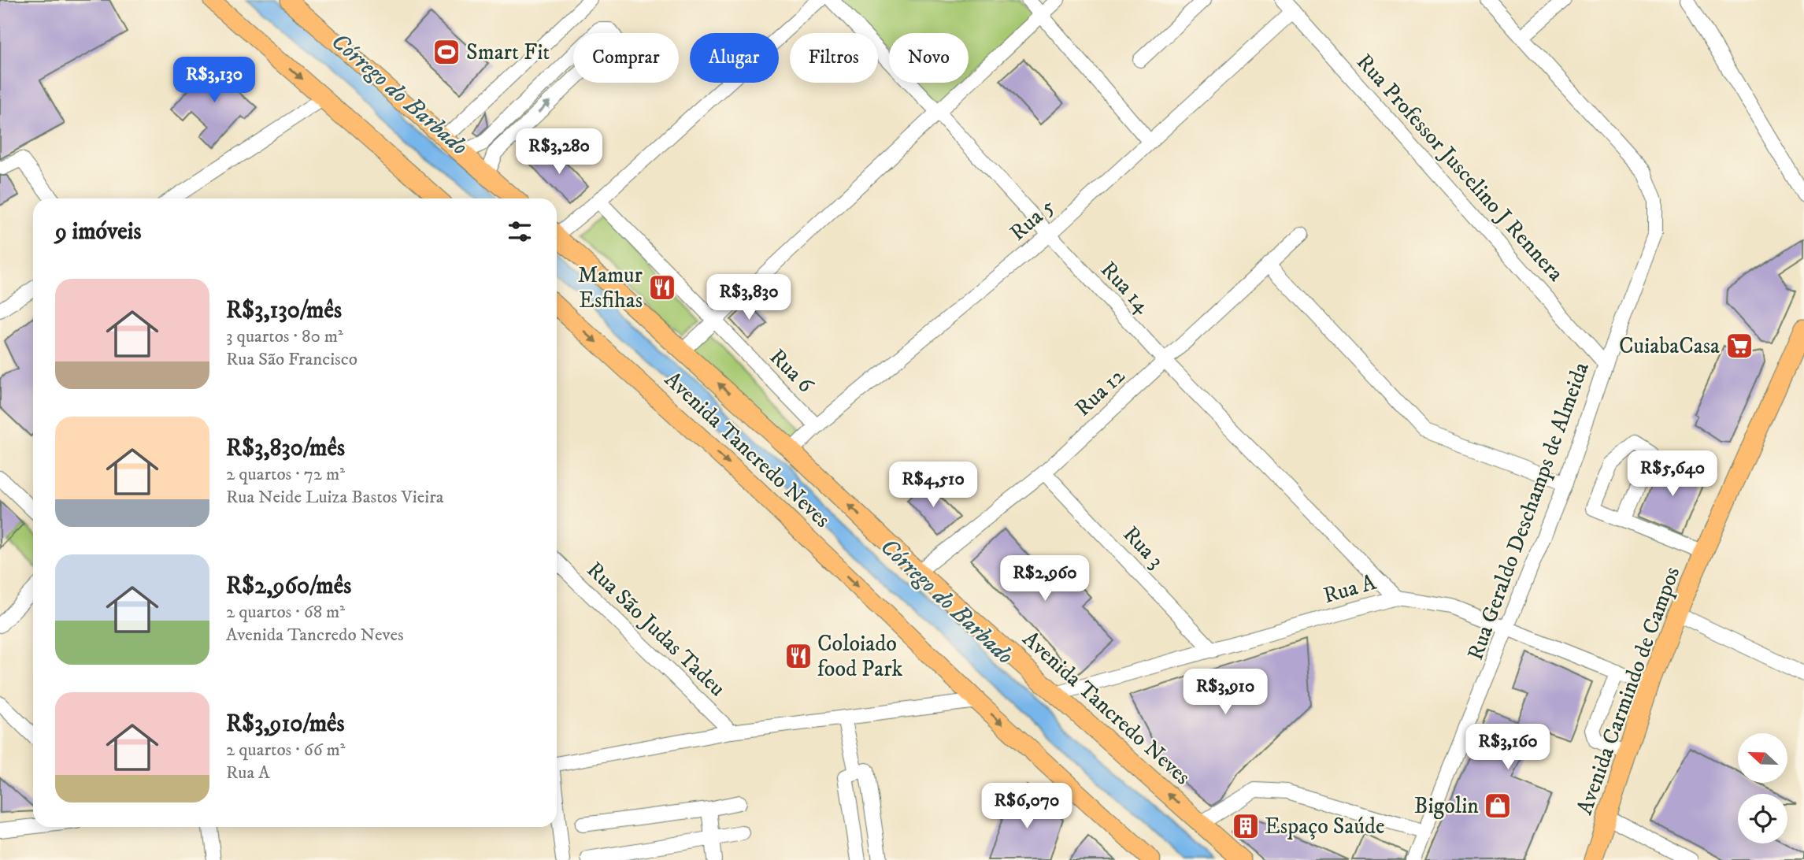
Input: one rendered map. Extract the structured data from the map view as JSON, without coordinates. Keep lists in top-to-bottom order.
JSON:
{
  "streets": {
    "main road": ["Avenida Tancredo Neves", "Avenida Carmindo de Campos"],
    "street": [
      "Rua Professor Juscelino J Rennera",
      "Rua 5",
      "Rua 14",
      "Rua 6",
      "Rua 12",
      "Rua Geraldo Deschamps de Almeida",
      "Rua 3",
      "Rua A",
      "Rua São Judas Tadeu"
    ]
  },
  "crossings": [
    ["Rua Professor Juscelino J Rennera", "Rua 5"],
    ["Rua Professor Juscelino J Rennera", "Rua Geraldo Deschamps de Almeida"],
    ["Rua 5", "Rua 14"],
    ["Rua 5", "Rua 6"],
    ["Rua 5", "Avenida Tancredo Neves"],
    ["Rua 14", "Rua 12"],
    ["Rua 14", "Rua A"],
    ["Rua 12", "Avenida Tancredo Neves"],
    ["Rua 12", "Rua 3"],
    ["Avenida Tancredo Neves", "Rua A"],
    ["Rua Geraldo Deschamps de Almeida", "Rua A"],
    ["Rua 3", "Rua A"],
    ["Rua A", "Avenida Carmindo de Campos"]
  ],
  "water": ["Córrego do Barbado"],
  "places": {
    "sports": ["Smart Fit"],
    "restaurant": ["Mamur Esfihas", "Coloiado food Park"],
    "supermarket": ["CuiabaCasa"],
    "shop": ["Bigolin"],
    "building": ["Espaço Saúde"]
  },
  "north": "left",
  "page": {
    "chip": [
      "Comprar",
      "Alugar",
      "Filtros",
      "Novo"
    ],
    "price": [
      "R$3,130",
      "R$3,280",
      "R$3,830",
      "R$5,640",
      "R$4,510",
      "R$2,960",
      "R$3,910",
      "R$3,160",
      "R$6,070"
    ],
    "heading": "9 imóveis",
    "list": [
      {
        "name": "R$3,130/mês",
        "note": "3 quartos · 80 m² · Rua São Francisco"
      },
      {
        "name": "R$3,830/mês",
        "note": "2 quartos · 72 m² · Rua Neide Luiza Bastos Vieira"
      },
      {
        "name": "R$2,960/mês",
        "note": "2 quartos · 68 m² · Avenida Tancredo Neves"
      },
      {
        "name": "R$3,910/mês",
        "note": "2 quartos · 66 m² · Rua A"
      }
    ]
  }
}
